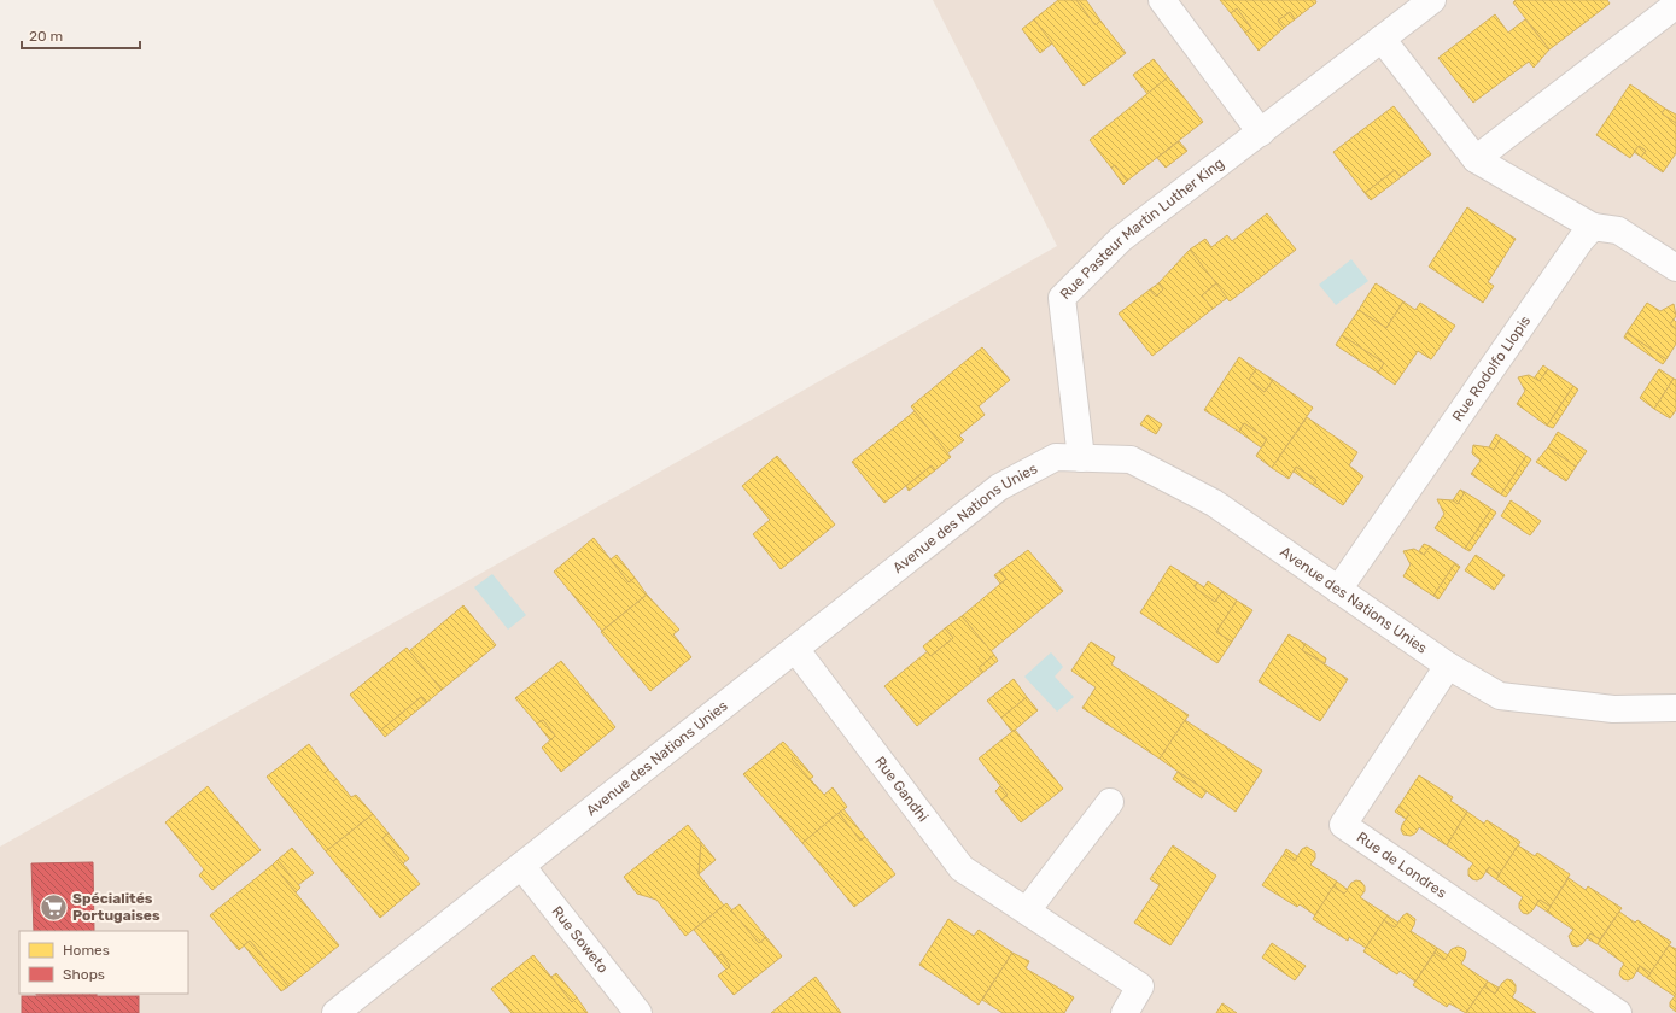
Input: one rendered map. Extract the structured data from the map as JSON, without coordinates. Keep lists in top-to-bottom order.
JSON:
{
  "streets": {
    "street": [
      "Rue Pasteur Martin Luther King",
      "Rue Rodolfo Llopis",
      "Avenue des Nations Unies",
      "Rue Gandhi",
      "Rue de Londres",
      "Rue Soweto"
    ]
  },
  "crossings": [
    ["Rue Pasteur Martin Luther King", "Avenue des Nations Unies"],
    ["Rue Rodolfo Llopis", "Avenue des Nations Unies"],
    ["Avenue des Nations Unies", "Rue Gandhi"],
    ["Avenue des Nations Unies", "Rue de Londres"],
    ["Avenue des Nations Unies", "Rue Soweto"]
  ],
  "places": {
    "supermarket": ["Spécialités Portugaises"]
  },
  "legend": ["Homes", "Shops"],
  "scale_bar": "20 m"
}
